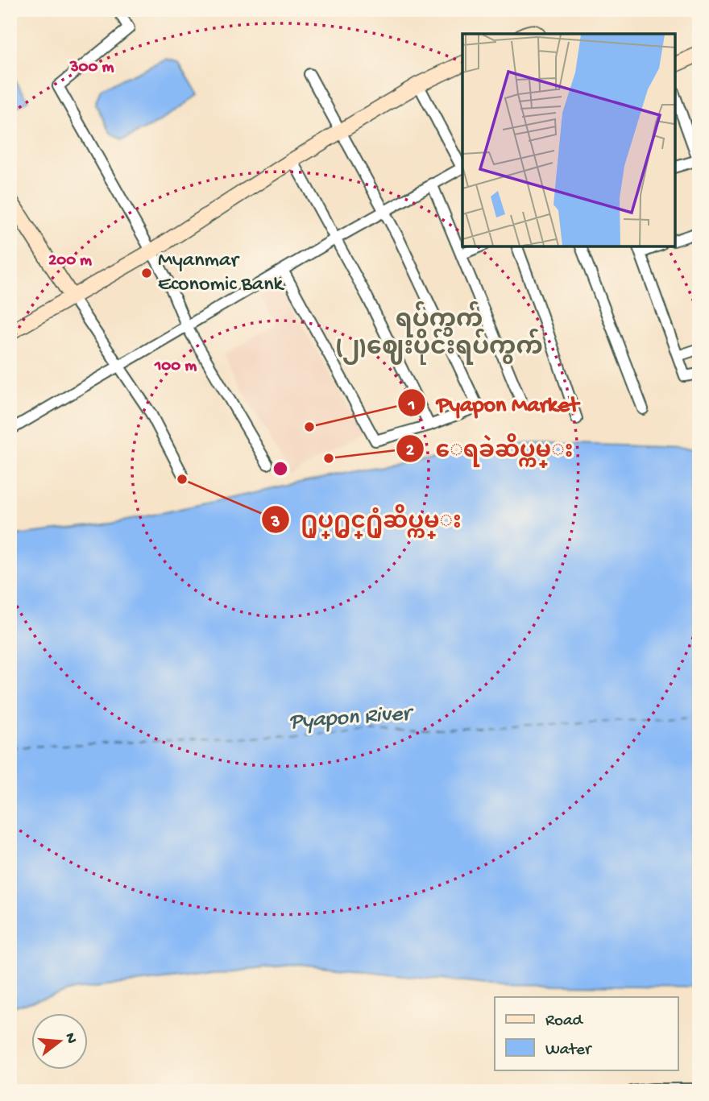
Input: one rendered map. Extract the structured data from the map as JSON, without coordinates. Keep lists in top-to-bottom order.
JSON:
{
  "districts": ["ရပ်ကွက် (၂)ဈေးပိုင်းရပ်ကွက်"],
  "water": ["Pyapon River"],
  "places": [
    "Myanmar Economic Bank",
    "Pyapon Market",
    "ေရခဲဆိပ္ကမ္း",
    "႐ုပ္႐ွင္႐ုံဆိပ္ကမ္း"
  ],
  "legend": ["Road", "Water"],
  "north": "right",
  "rings": ["300 m", "200 m", "100 m"]
}
